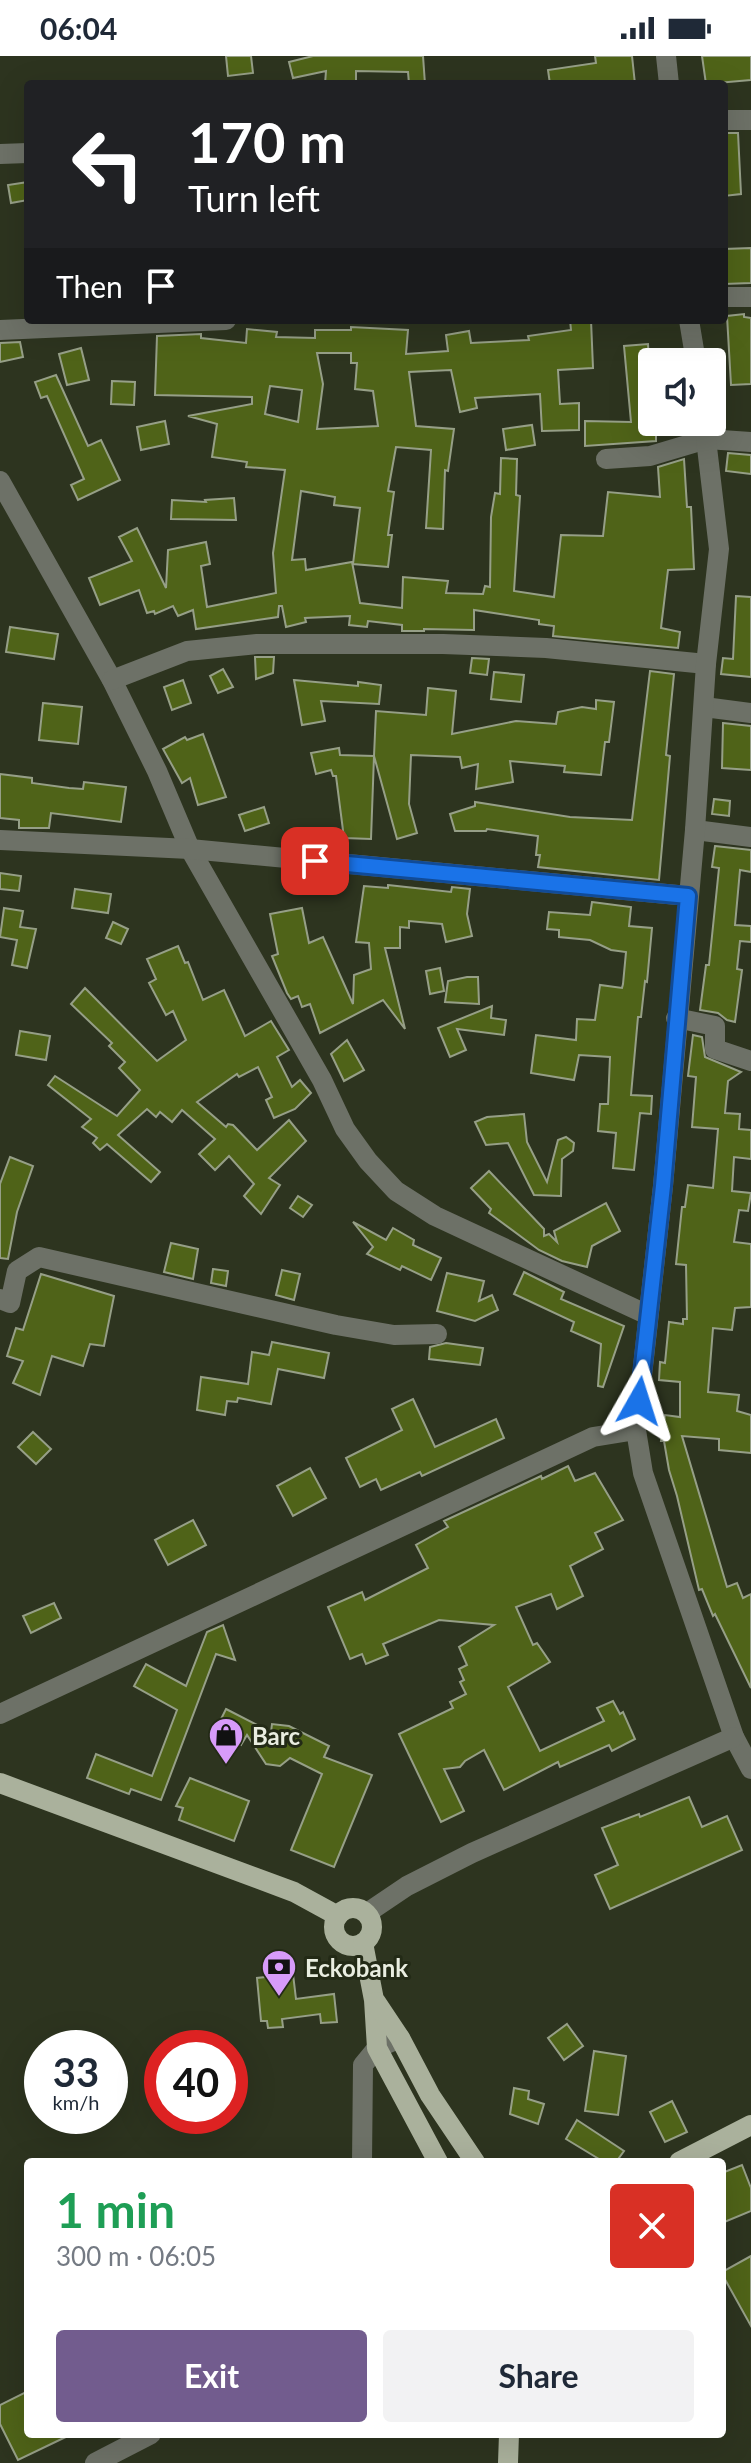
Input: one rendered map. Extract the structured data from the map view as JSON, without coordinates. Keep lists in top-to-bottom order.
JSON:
{
  "places": {
    "shop": ["Barc"],
    "bank": ["Eckobank"]
  },
  "page": {
    "status": "06:04",
    "turn": ["170 m", "Turn left"],
    "then": "Then",
    "speed": "33 km/h",
    "limit": "40",
    "heading": ["1 min", "300 m · 06:05"],
    "buttons": ["Exit", "Share"]
  }
}
